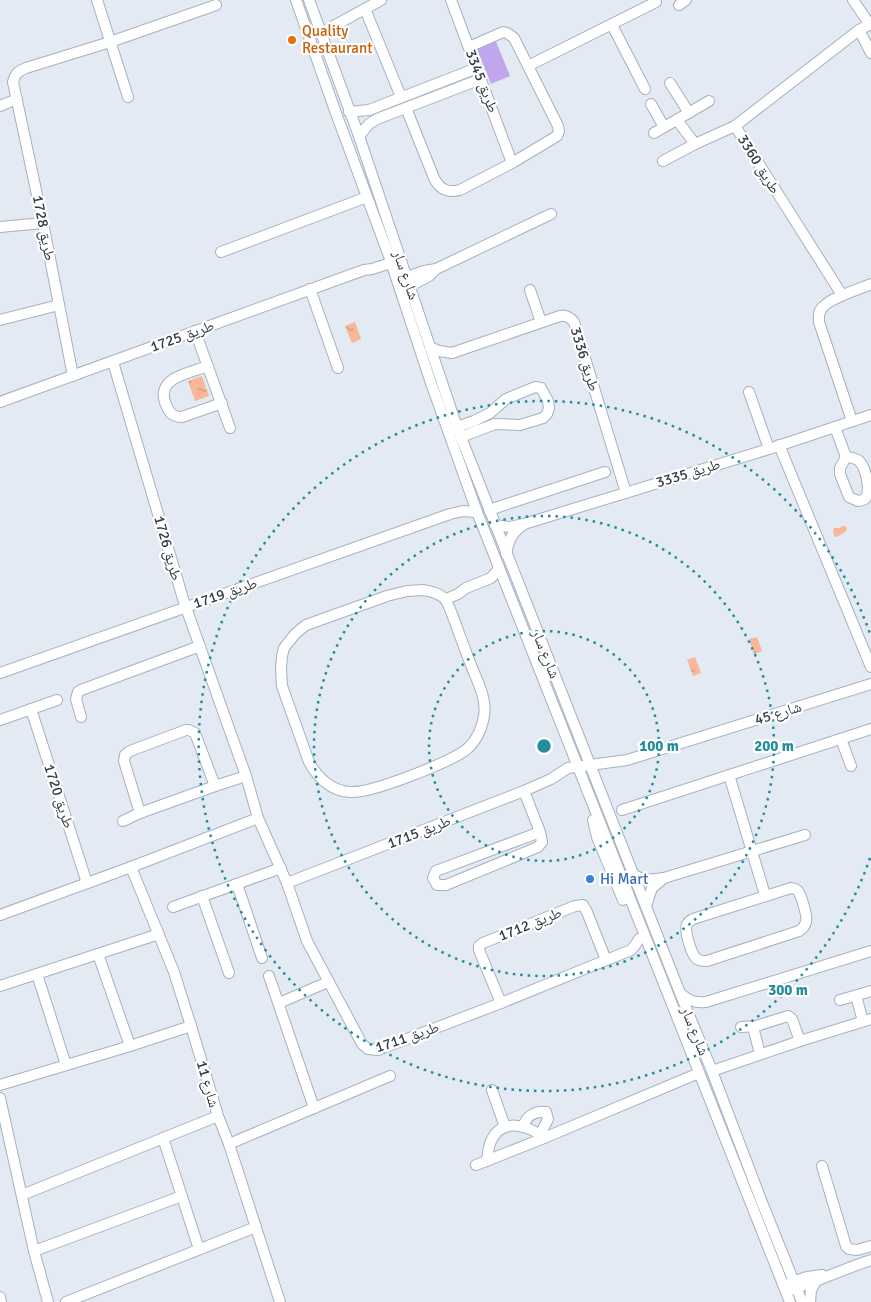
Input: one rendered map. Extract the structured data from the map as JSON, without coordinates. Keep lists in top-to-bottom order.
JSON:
{
  "streets": {
    "street": [
      "طريق 3345",
      "طريق 3360",
      "طريق 1728",
      "شارع سار",
      "طريق 1725",
      "طريق 3336",
      "طريق 3335",
      "طريق 1726",
      "طريق 1719",
      "شارع 45",
      "طريق 1720",
      "طريق 1715",
      "طريق 1712",
      "طريق 1711",
      "شارع 11"
    ]
  },
  "crossings": [
    ["طريق 1728", "طريق 1725"],
    ["شارع سار", "طريق 1725"],
    ["شارع سار", "طريق 3335"],
    ["شارع سار", "طريق 1719"],
    ["شارع سار", "شارع 45"],
    ["شارع سار", "طريق 1715"],
    ["طريق 1725", "طريق 1726"],
    ["طريق 3336", "طريق 3335"],
    ["طريق 1726", "طريق 1719"],
    ["طريق 1726", "طريق 1711"],
    ["شارع 45", "طريق 1715"],
    ["طريق 1715", "طريق 1711"],
    ["طريق 1712", "طريق 1711"]
  ],
  "places": ["Quality Restaurant", "Hi Mart"],
  "rings": ["100 m", "200 m", "300 m"]
}
